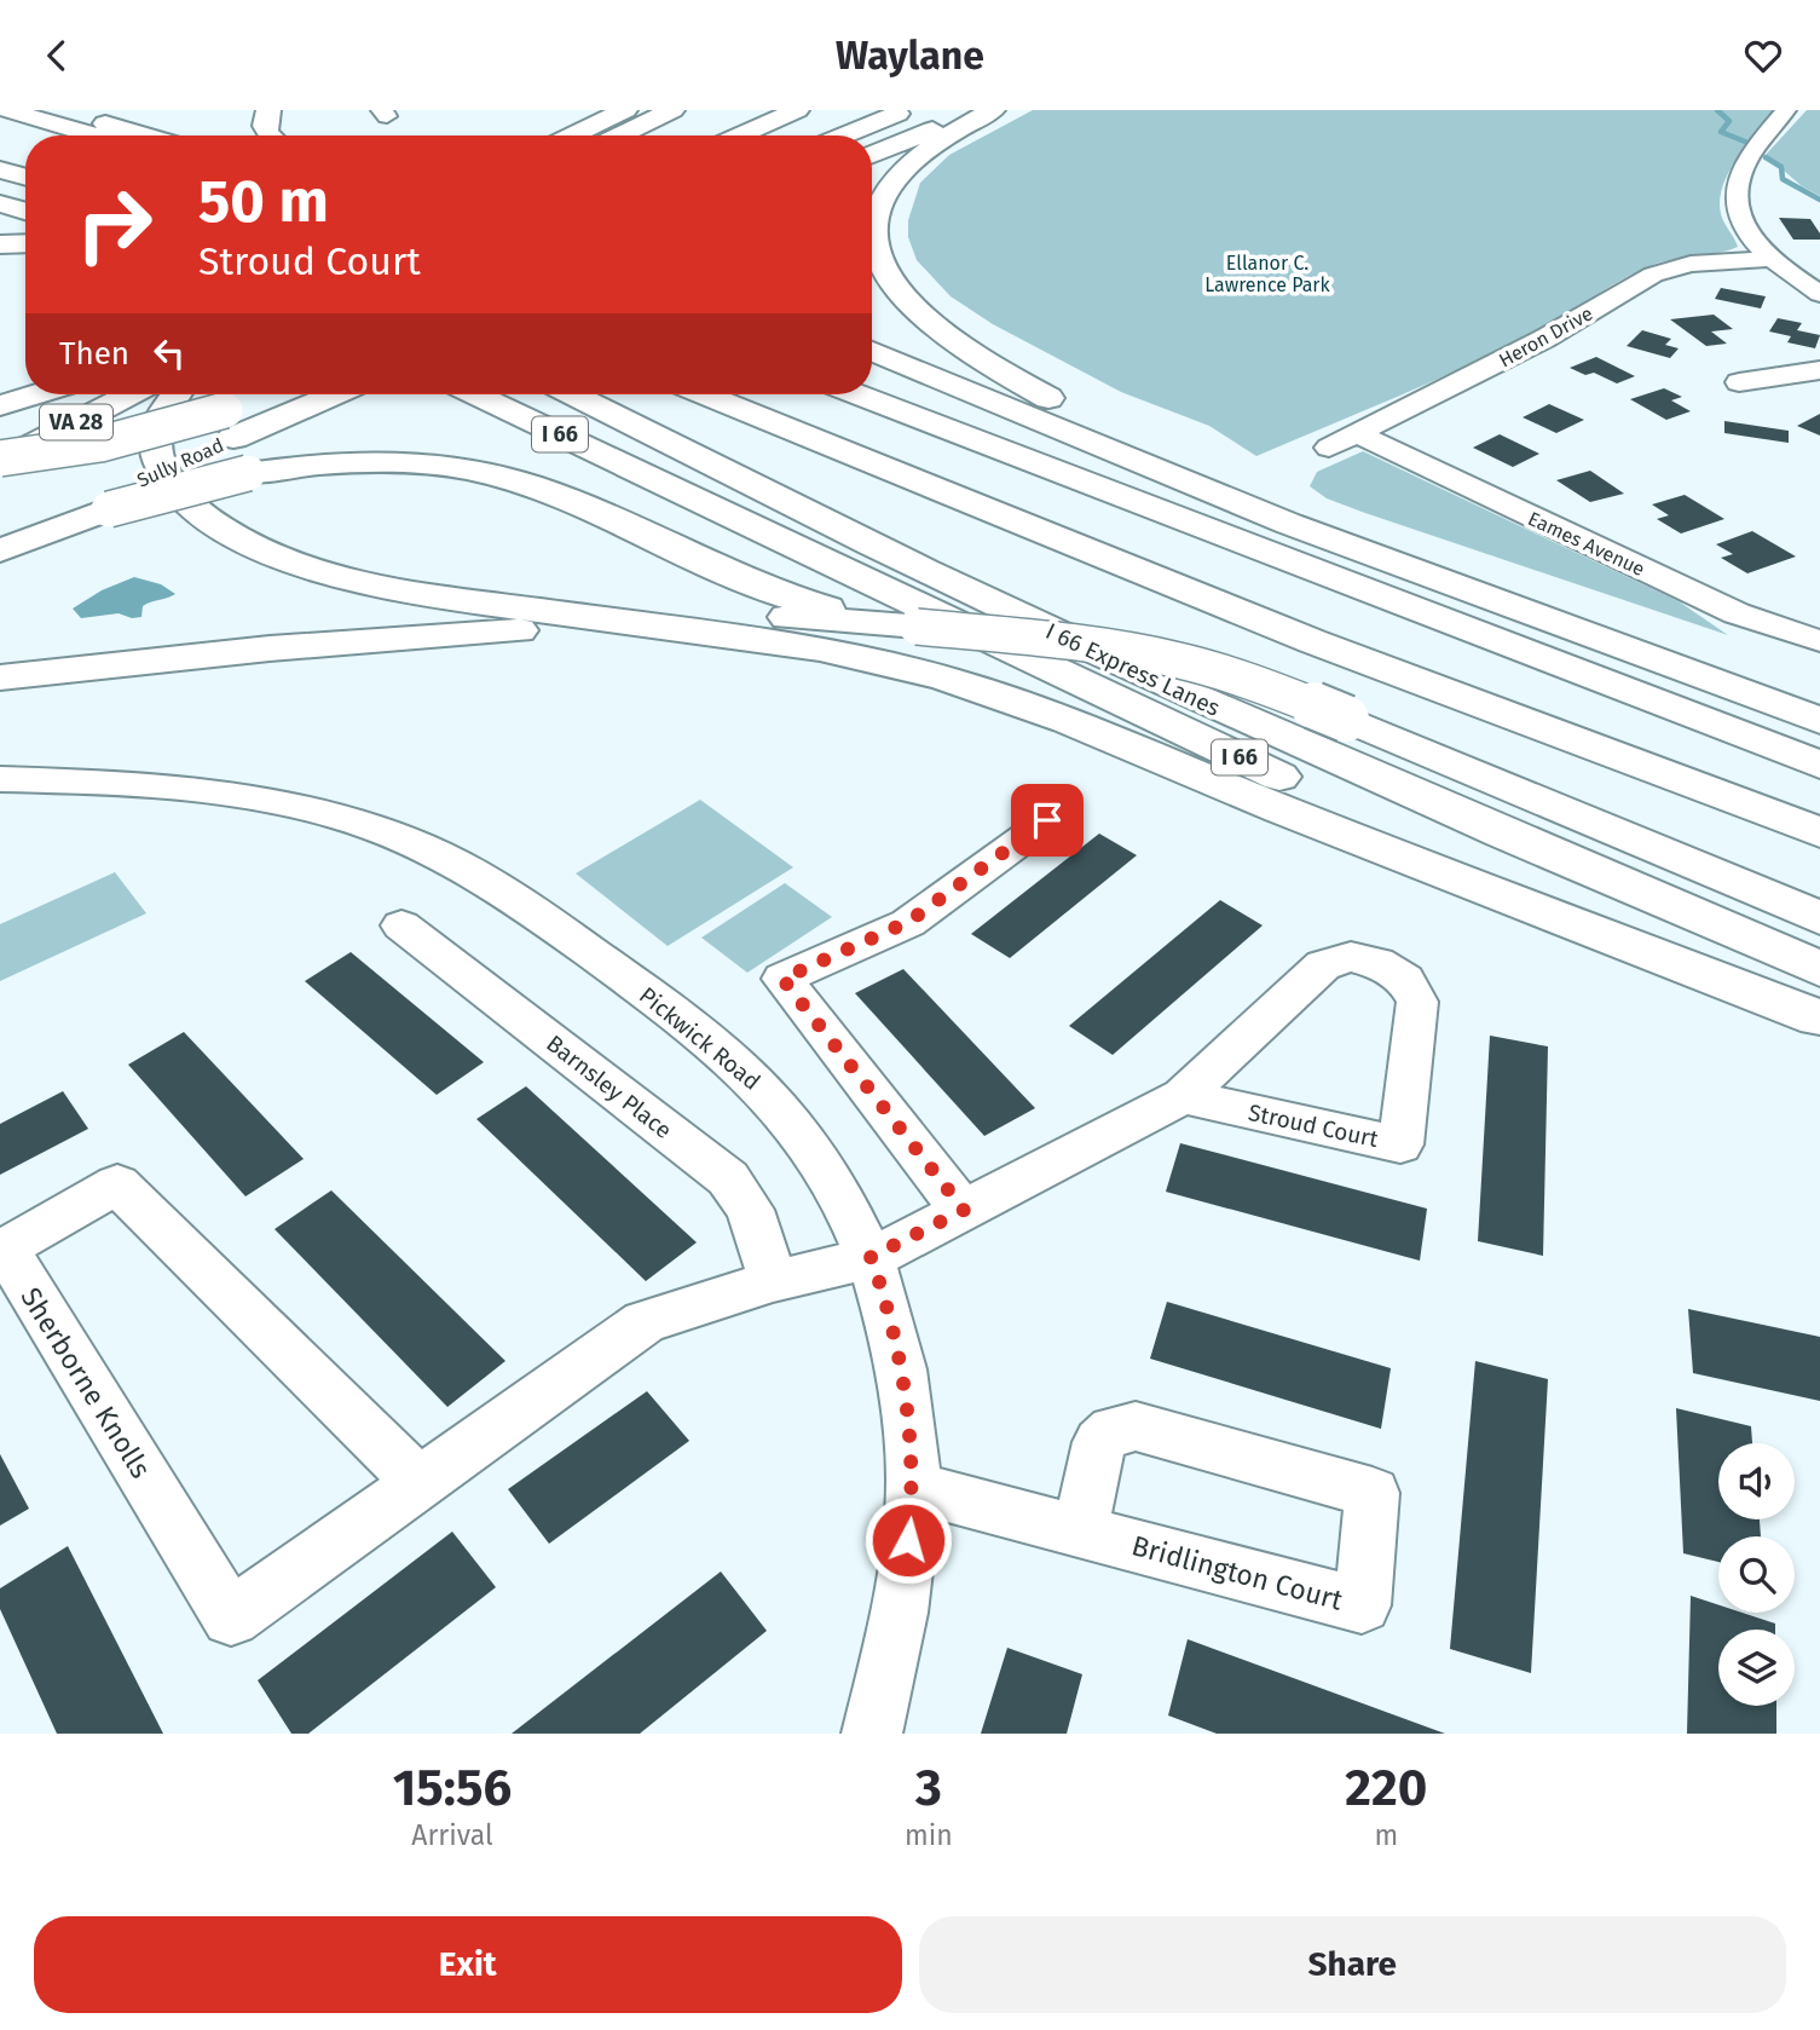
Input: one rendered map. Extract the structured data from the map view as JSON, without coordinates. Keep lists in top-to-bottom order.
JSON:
{
  "streets": {
    "highway": [
      "VA 28",
      "I 66",
      "Sully Road",
      "I 66 Express Lanes"
    ],
    "street": [
      "Heron Drive",
      "Eames Avenue",
      "Pickwick Road",
      "Barnsley Place",
      "Stroud Court",
      "Sherborne Knolls",
      "Bridlington Court"
    ]
  },
  "crossings": [
    ["Heron Drive", "Eames Avenue"],
    ["Pickwick Road", "Stroud Court"],
    ["Pickwick Road", "Sherborne Knolls"],
    ["Pickwick Road", "Bridlington Court"],
    ["Barnsley Place", "Sherborne Knolls"],
    ["Stroud Court", "Sherborne Knolls"]
  ],
  "parks": ["Ellanor C. Lawrence Park"],
  "page": {
    "header": "Waylane",
    "turn": ["50 m", "Stroud Court"],
    "then": "Then",
    "eta": [
      "15:56",
      "Arrival",
      "3",
      "min",
      "220",
      "m"
    ],
    "buttons": ["Exit", "Share"]
  }
}
